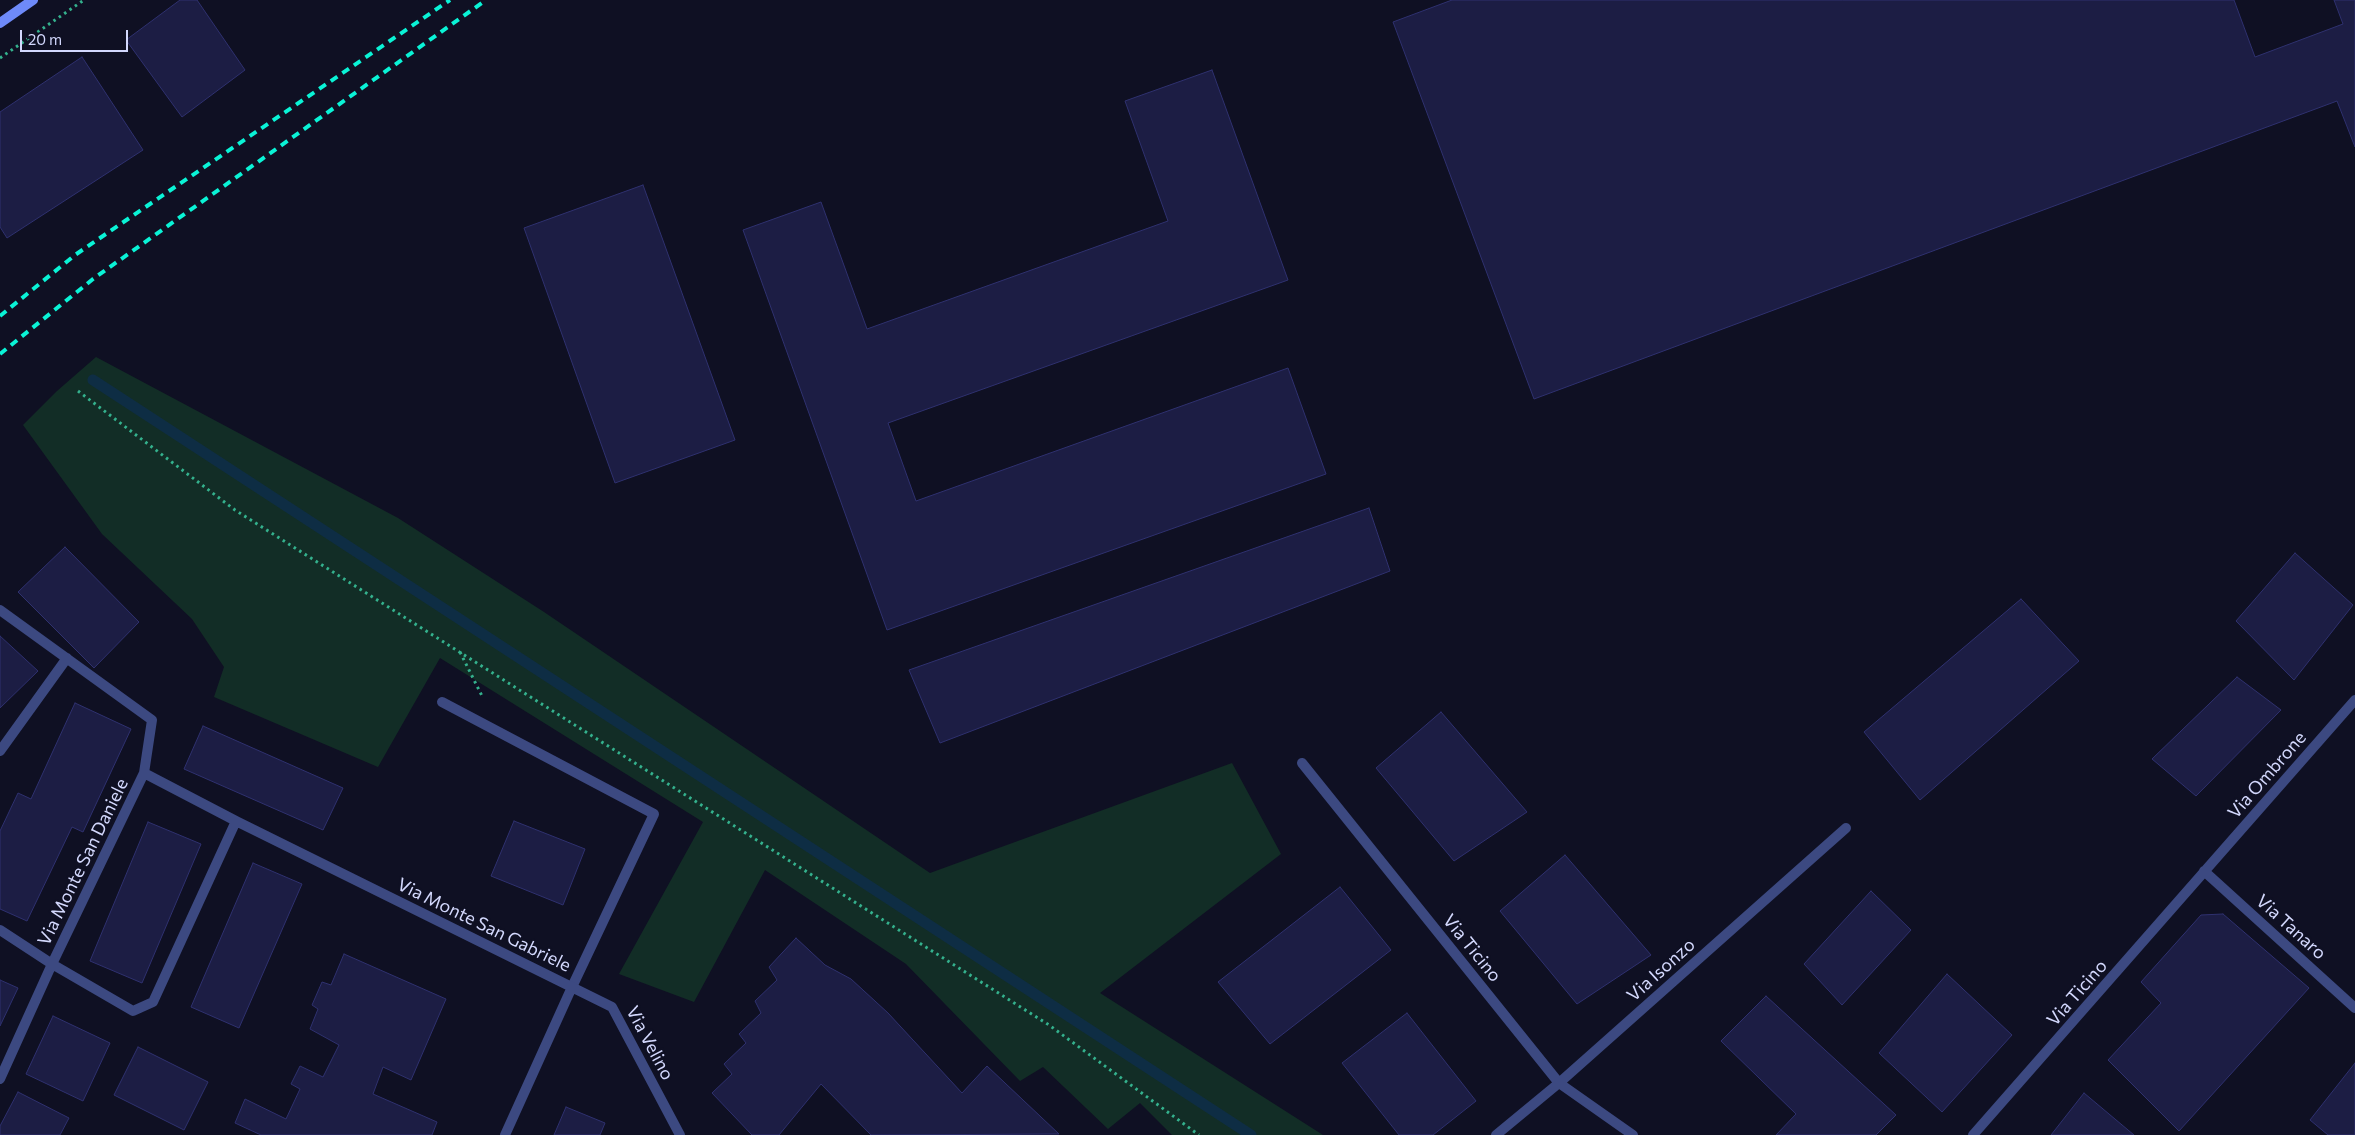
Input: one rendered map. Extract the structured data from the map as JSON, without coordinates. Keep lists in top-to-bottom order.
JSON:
{
  "streets": {
    "street": [
      "Via Ombrone",
      "Via Monte San Daniele",
      "Via Monte San Gabriele",
      "Via Tanaro",
      "Via Ticino",
      "Via Isonzo",
      "Via Velino"
    ]
  },
  "crossings": [
    ["Via Ombrone", "Via Tanaro"],
    ["Via Ombrone", "Via Ticino"],
    ["Via Monte San Daniele", "Via Monte San Gabriele"],
    ["Via Monte San Gabriele", "Via Velino"],
    ["Via Tanaro", "Via Ticino"],
    ["Via Ticino", "Via Isonzo"]
  ],
  "scale_bar": "20 m"
}
